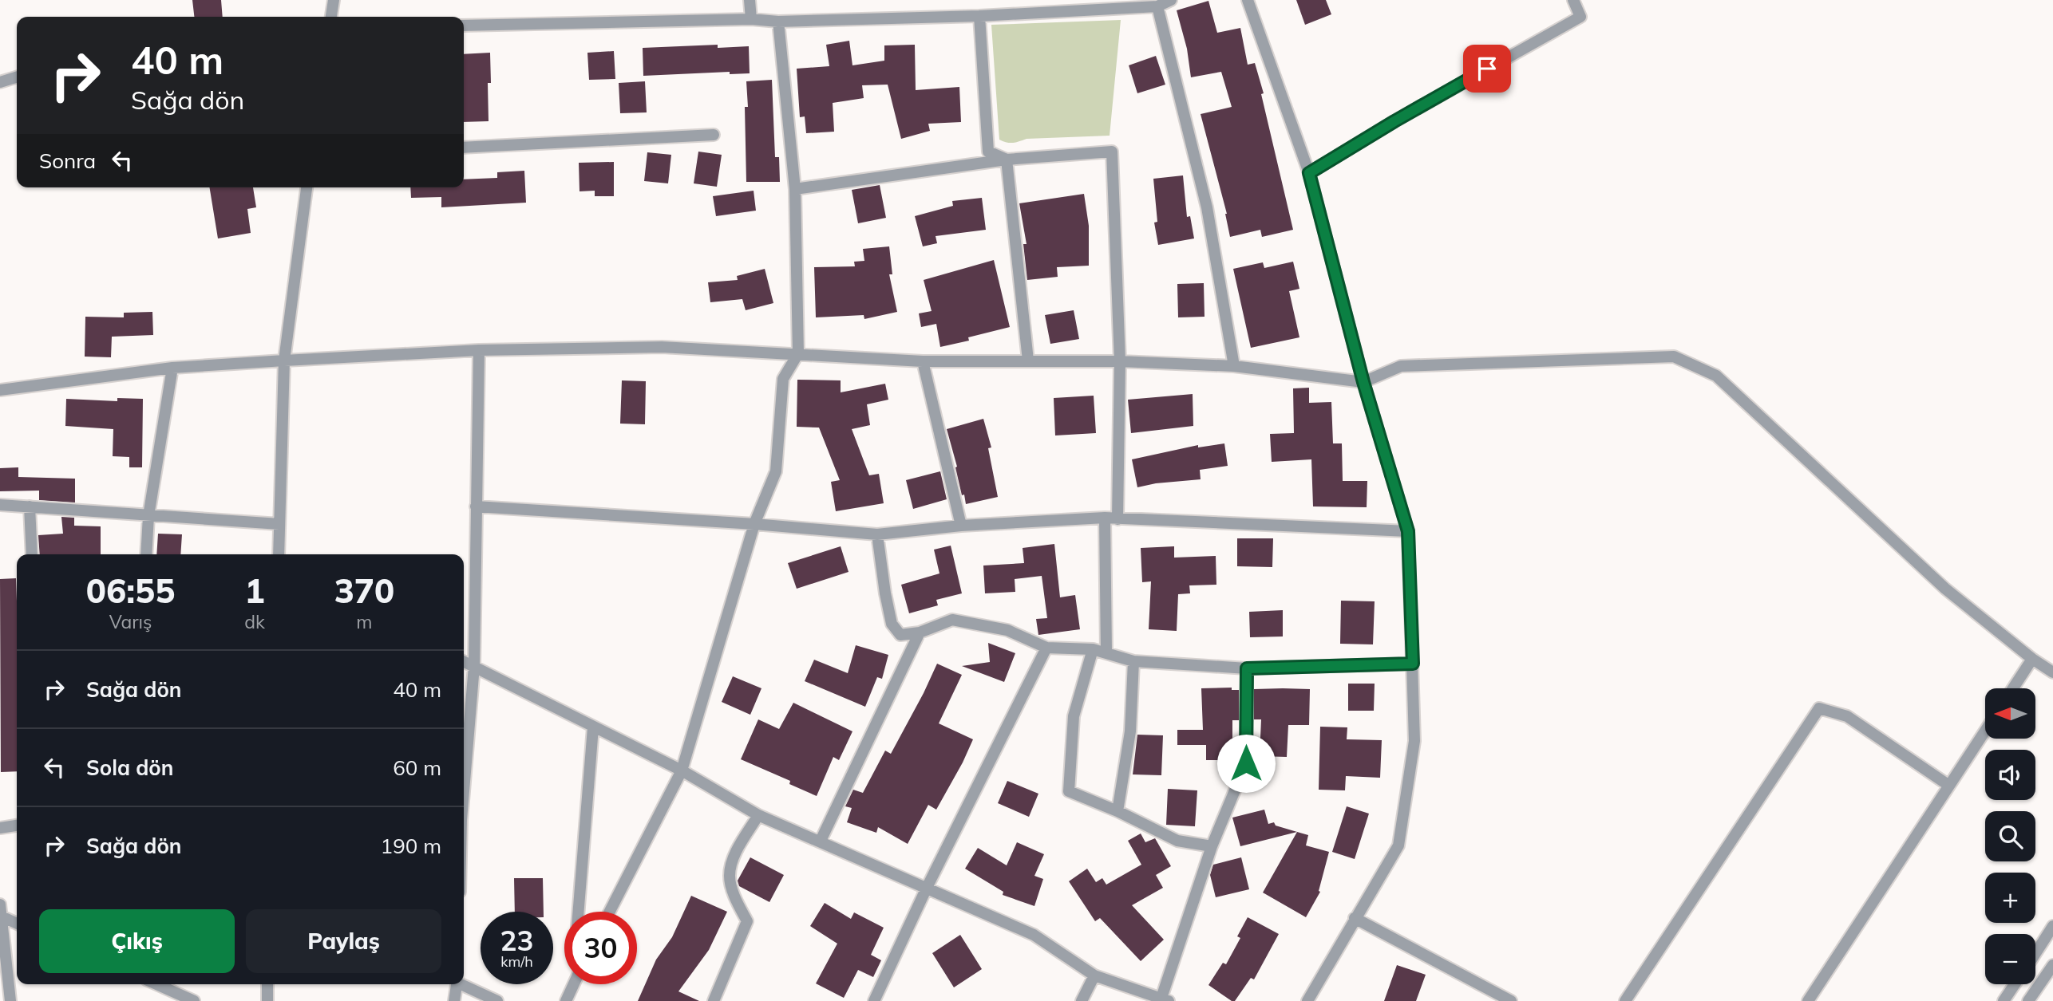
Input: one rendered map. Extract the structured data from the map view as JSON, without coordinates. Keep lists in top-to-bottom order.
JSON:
{
  "north": "left",
  "page": {
    "turn": ["40 m", "Sağa dön"],
    "then": "Sonra",
    "eta": [
      "06:55",
      "Varış",
      "1",
      "dk",
      "370",
      "m"
    ],
    "list": [
      {
        "name": "Sağa dön",
        "value": "40 m"
      },
      {
        "name": "Sola dön",
        "value": "60 m"
      },
      {
        "name": "Sağa dön",
        "value": "190 m"
      }
    ],
    "map_buttons": ["+", "−"],
    "buttons": ["Çıkış", "Paylaş"],
    "speed": "23 km/h",
    "limit": "30"
  }
}
